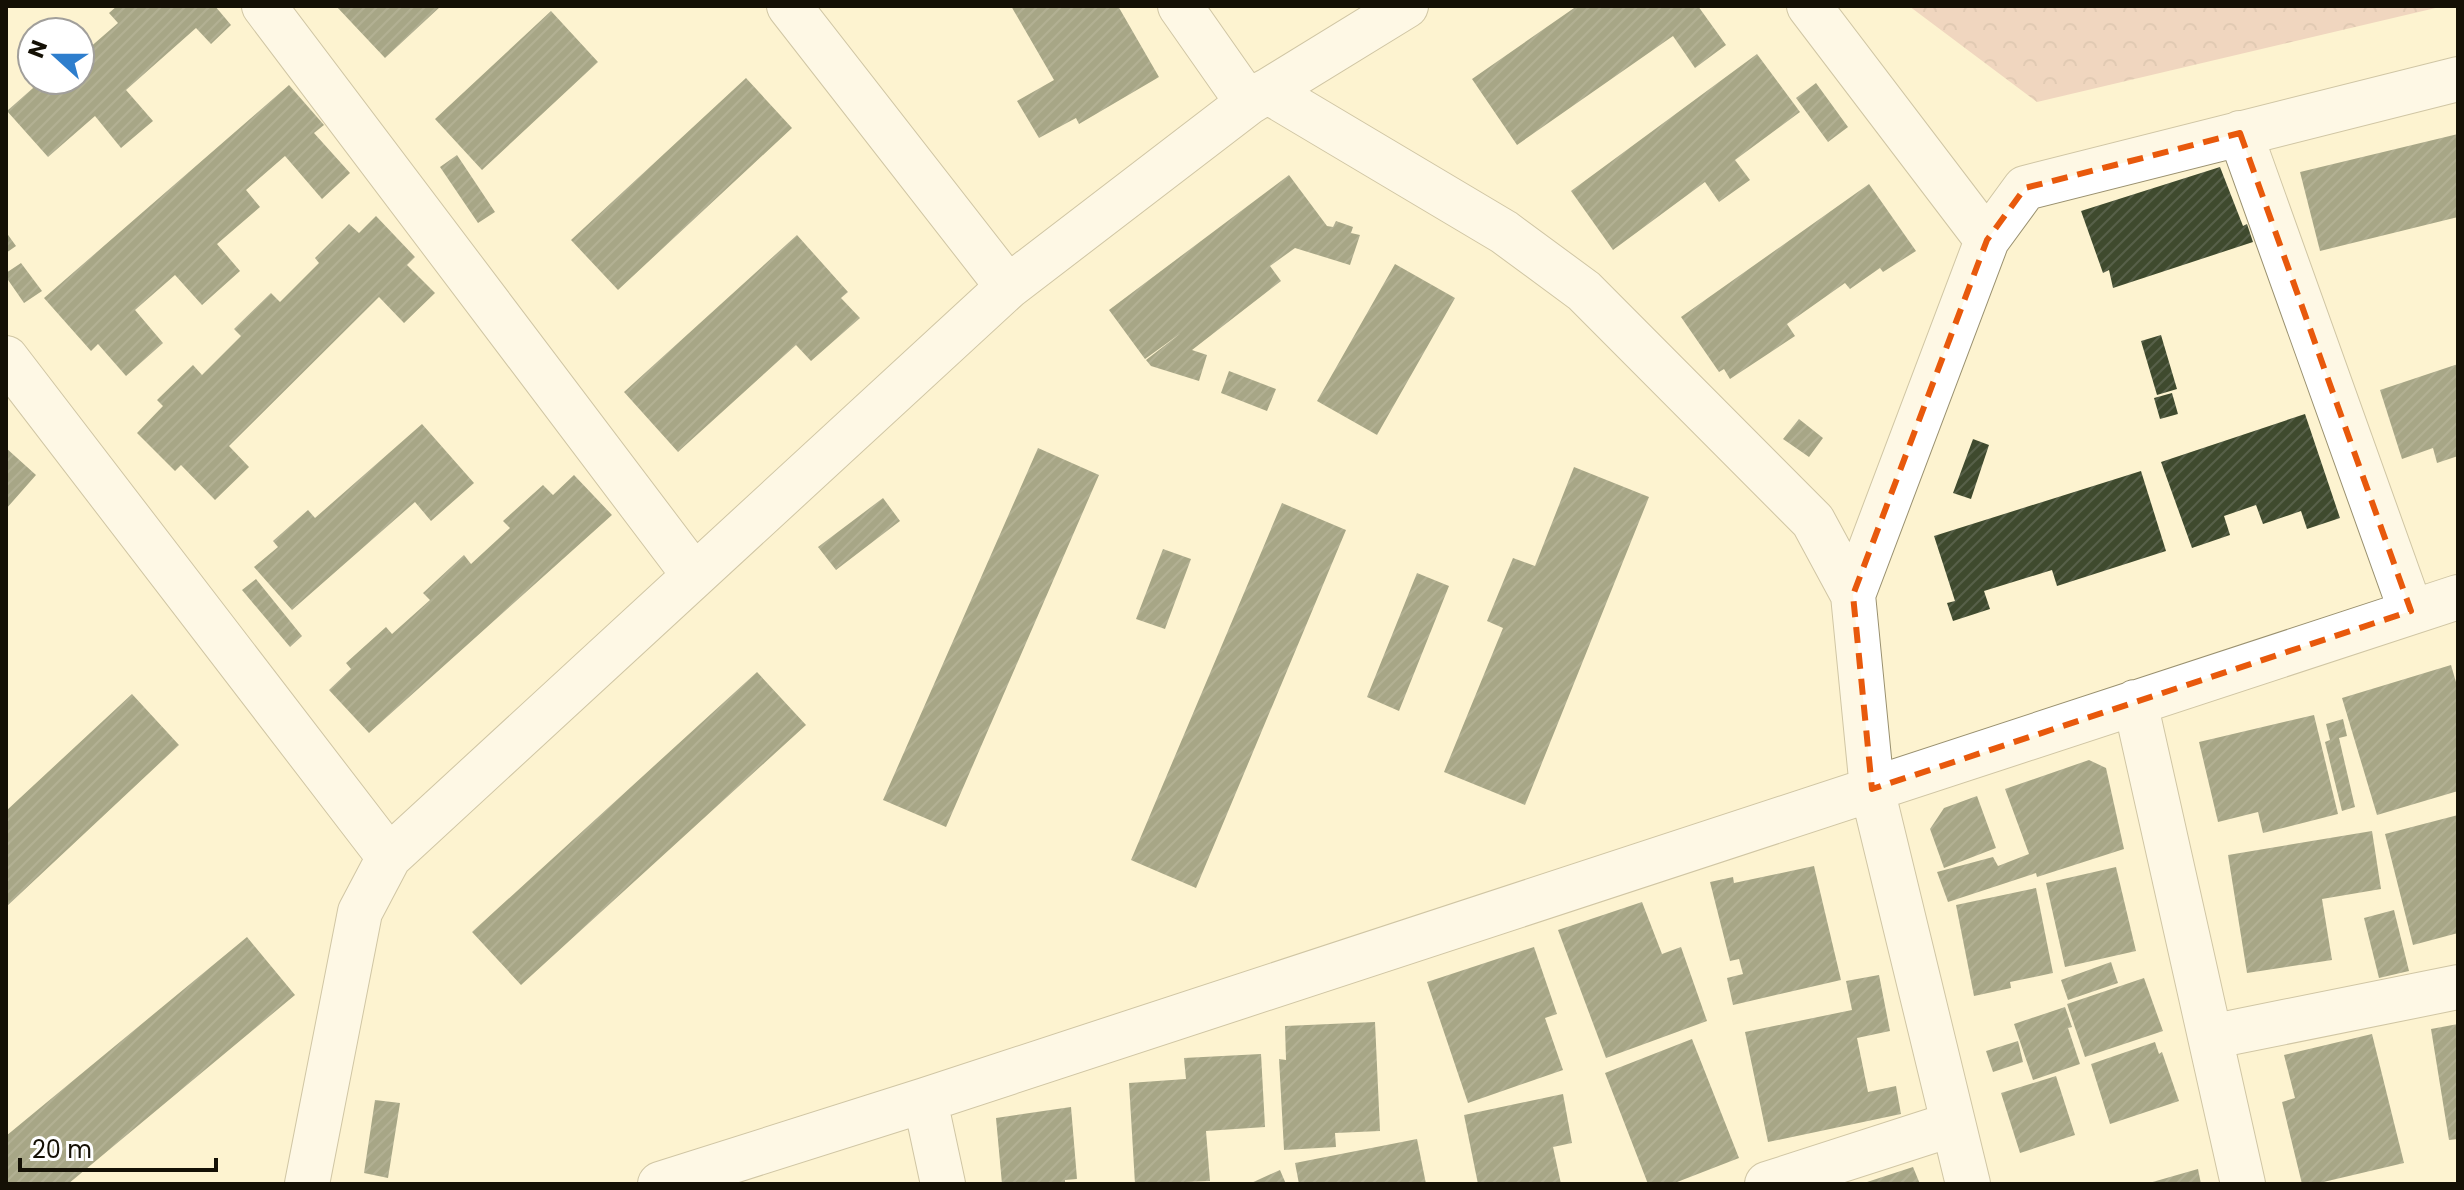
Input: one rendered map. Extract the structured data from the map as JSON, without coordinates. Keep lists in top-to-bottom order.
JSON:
{
  "scale_bar": "20 m",
  "north": "left"
}
